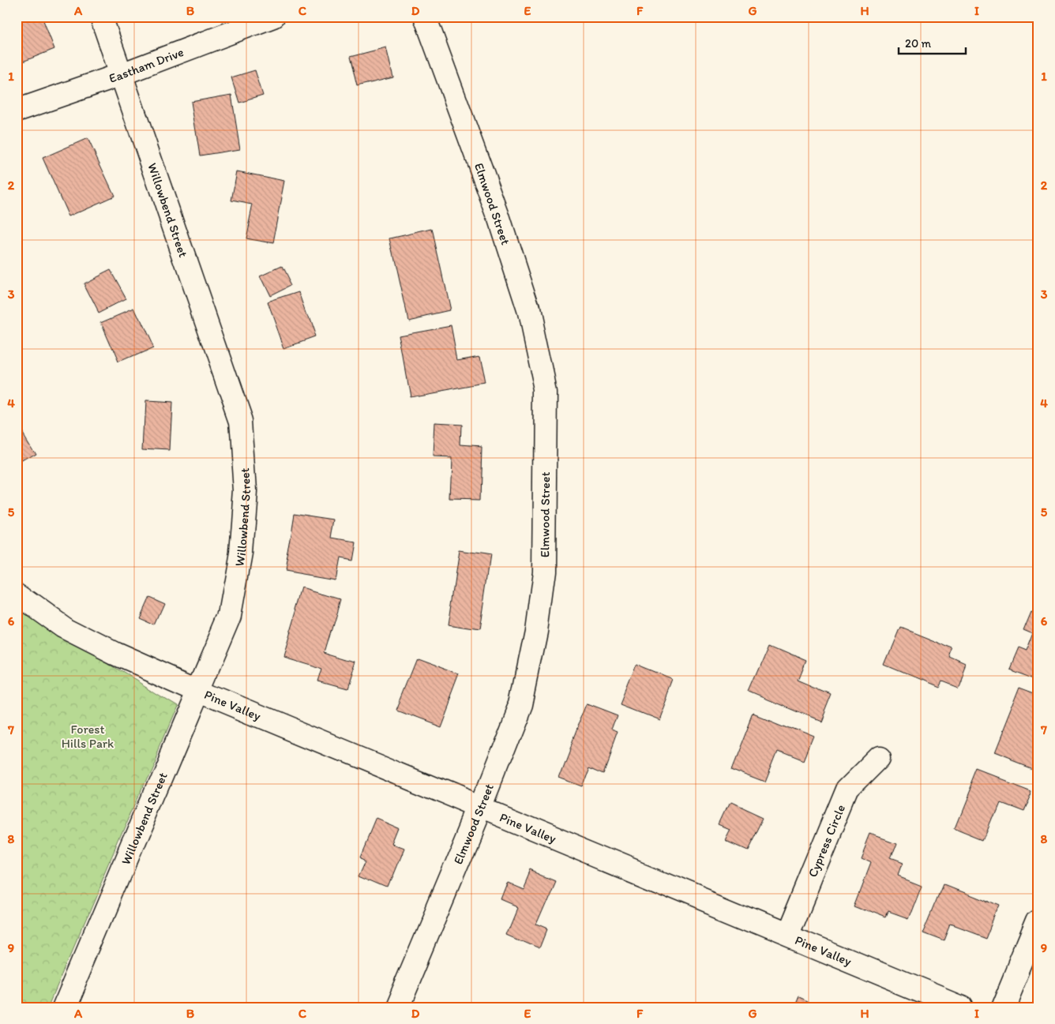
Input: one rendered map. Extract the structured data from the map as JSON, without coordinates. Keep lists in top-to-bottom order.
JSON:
{
  "streets": {
    "street": [
      "Eastham Drive",
      "Elmwood Street",
      "Willowbend Street",
      "Pine Valley",
      "Cypress Circle"
    ]
  },
  "crossings": [
    ["Eastham Drive", "Willowbend Street"],
    ["Elmwood Street", "Pine Valley"],
    ["Willowbend Street", "Pine Valley"],
    ["Pine Valley", "Cypress Circle"]
  ],
  "parks": ["Forest Hills Park"],
  "scale_bar": "20 m",
  "grid": {
    "columns": [
      "A",
      "B",
      "C",
      "D",
      "E",
      "F",
      "G",
      "H",
      "I"
    ],
    "rows": [
      "1",
      "2",
      "3",
      "4",
      "5",
      "6",
      "7",
      "8",
      "9"
    ]
  }
}
